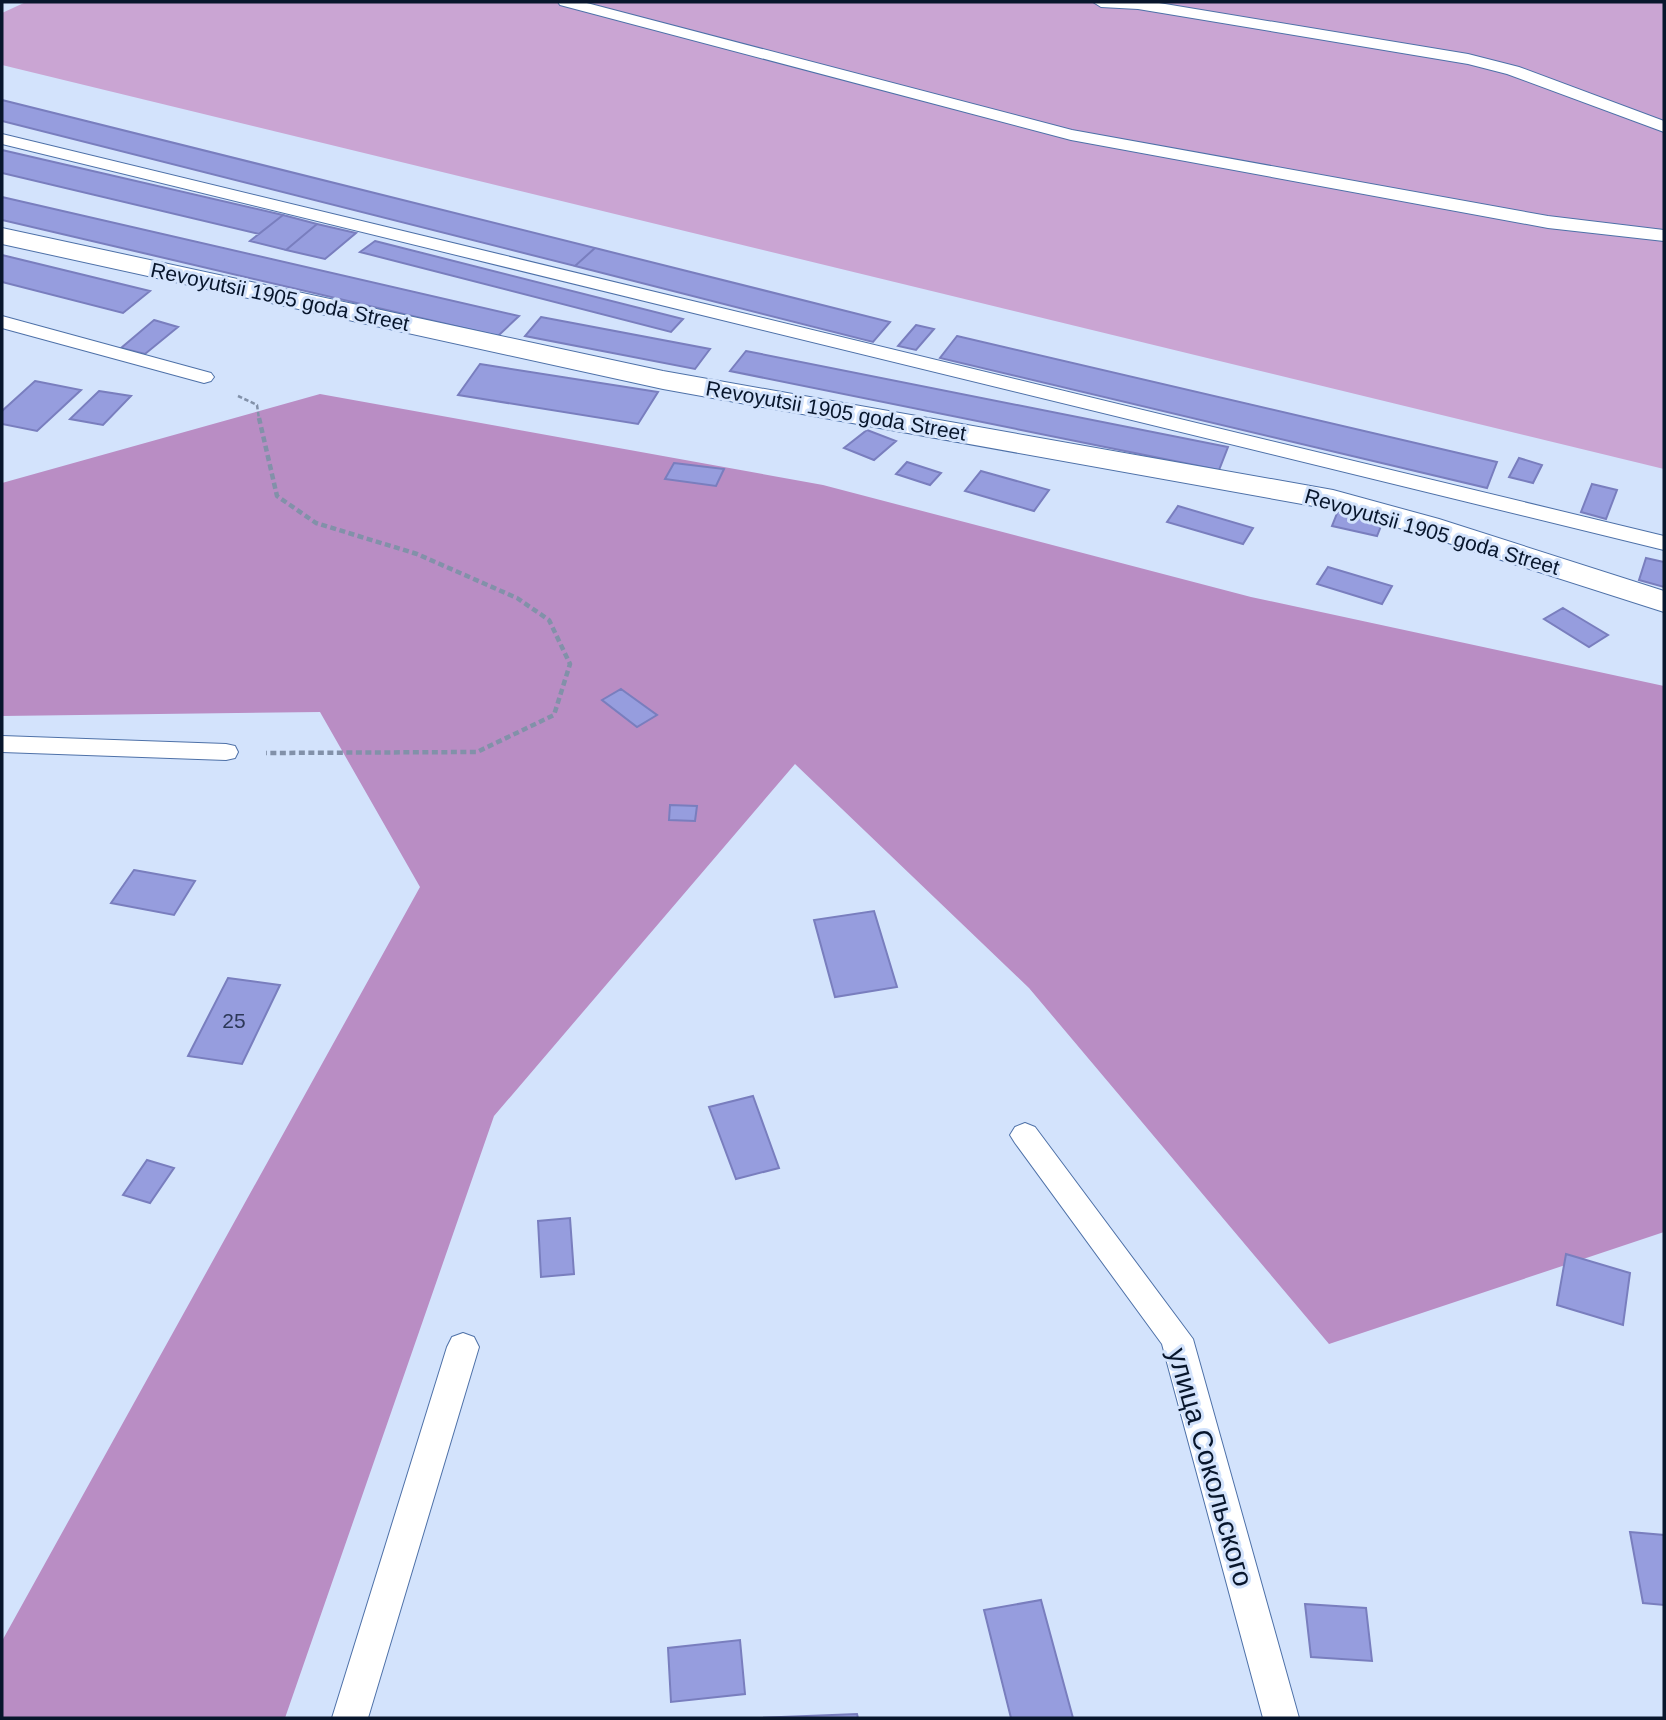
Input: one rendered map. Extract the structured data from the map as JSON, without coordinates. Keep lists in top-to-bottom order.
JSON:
{
  "streets": {
    "street": ["Revoyutsii 1905 goda Street"],
    "lane": ["улица Сокольского"]
  },
  "house_numbers": ["25"]
}
